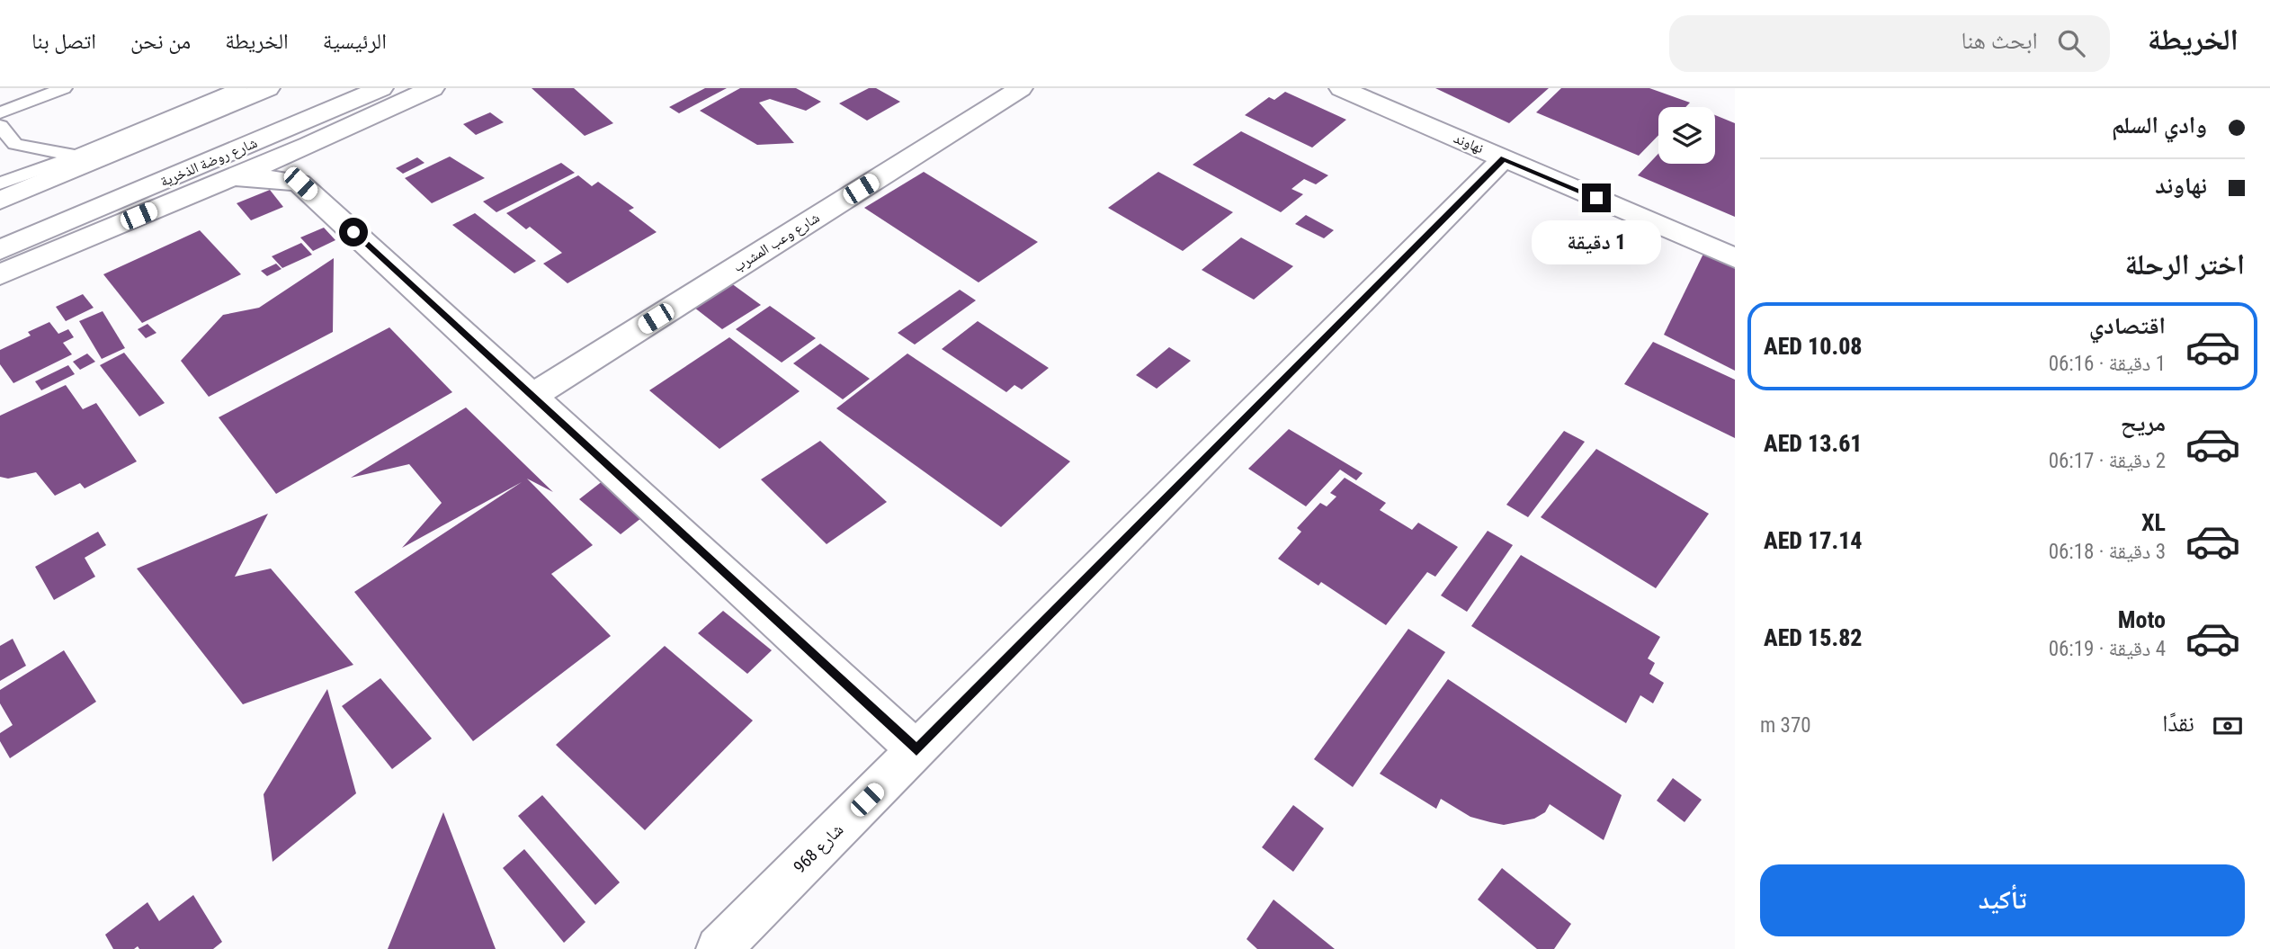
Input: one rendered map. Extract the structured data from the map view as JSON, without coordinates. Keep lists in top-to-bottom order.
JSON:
{
  "streets": {
    "street": [
      "نهاوند",
      "شارع روضة الذخرية",
      "شارع وعب المشرب",
      "شارع 968"
    ]
  },
  "crossings": [
    ["نهاوند", "شارع 968"]
  ],
  "page": {
    "header": "الخريطة",
    "search": "ابحث هنا",
    "nav": [
      "الرئيسية",
      "الخريطة",
      "من نحن",
      "اتصل بنا"
    ],
    "banner": ["وادي السلم", "نهاوند"],
    "bubble": "1 دقيقة",
    "heading": "اختر الرحلة",
    "list": [
      {
        "name": "اقتصادي",
        "note": "1 دقيقة · 06:16",
        "value": "AED 10.08"
      },
      {
        "name": "مريح",
        "note": "2 دقيقة · 06:17",
        "value": "AED 13.61"
      },
      {
        "name": "XL",
        "note": "3 دقيقة · 06:18",
        "value": "AED 17.14"
      },
      {
        "name": "Moto",
        "note": "4 دقيقة · 06:19",
        "value": "AED 15.82"
      }
    ],
    "pay": ["نقدًا", "370 m"],
    "buttons": "تأكيد"
  }
}
